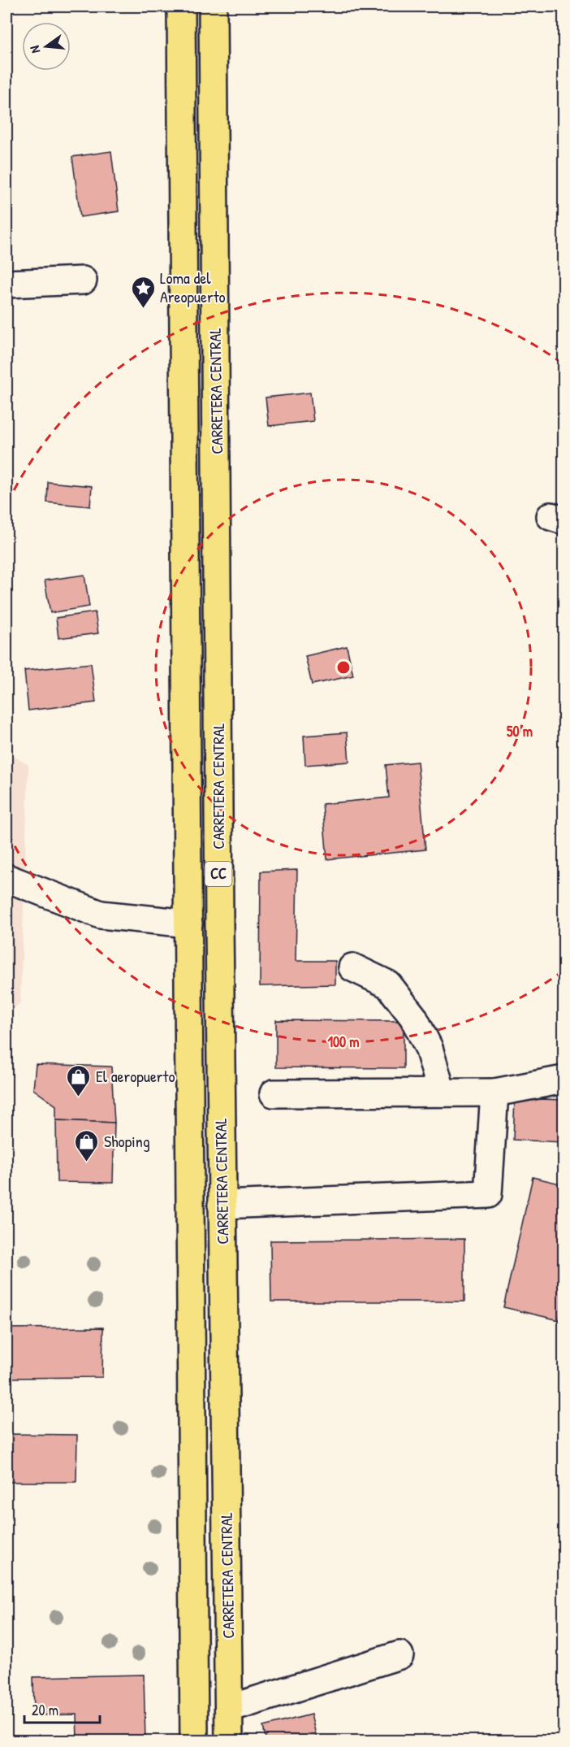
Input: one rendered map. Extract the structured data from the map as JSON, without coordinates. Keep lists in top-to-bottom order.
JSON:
{
  "streets": {
    "main road": ["CARRETERA CENTRAL", "CC"]
  },
  "places": {
    "place": ["Loma del Areopuerto"],
    "shop": ["El aeropuerto", "Shoping"]
  },
  "scale_bar": "20 m",
  "north": "left",
  "rings": ["50 m", "100 m"]
}
